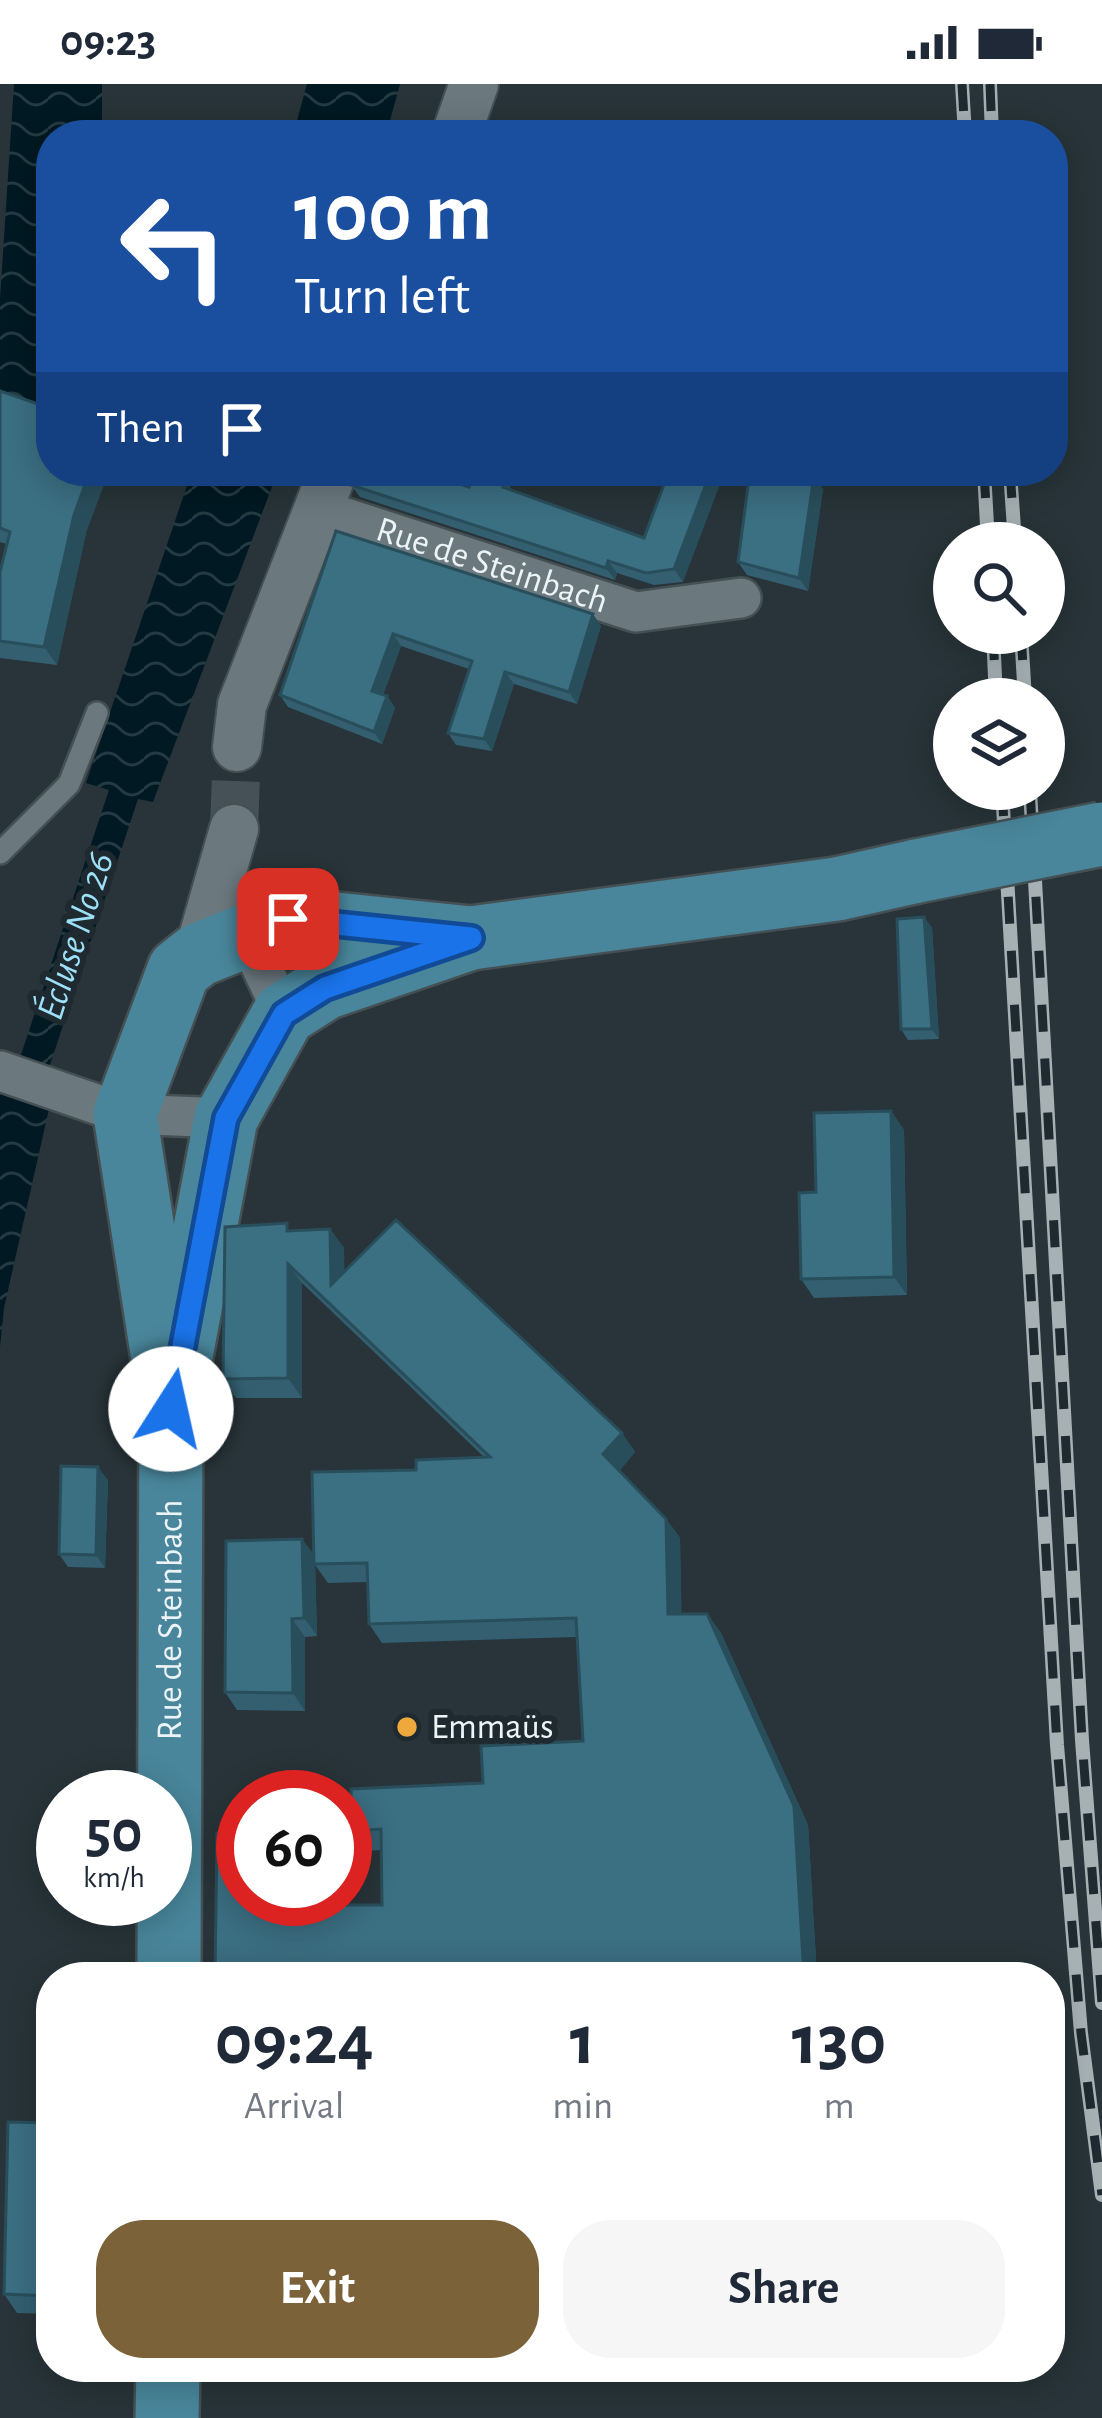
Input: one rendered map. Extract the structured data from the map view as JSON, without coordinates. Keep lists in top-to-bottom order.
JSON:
{
  "streets": {
    "main road": ["Rue de Steinbach"]
  },
  "water": ["Écluse No 26"],
  "places": ["Emmaüs"],
  "page": {
    "status": "09:23",
    "turn": ["100 m", "Turn left"],
    "then": "Then",
    "speed": "50 km/h",
    "limit": "60",
    "eta": [
      "09:24",
      "Arrival",
      "1",
      "min",
      "130",
      "m"
    ],
    "buttons": ["Exit", "Share"]
  }
}
